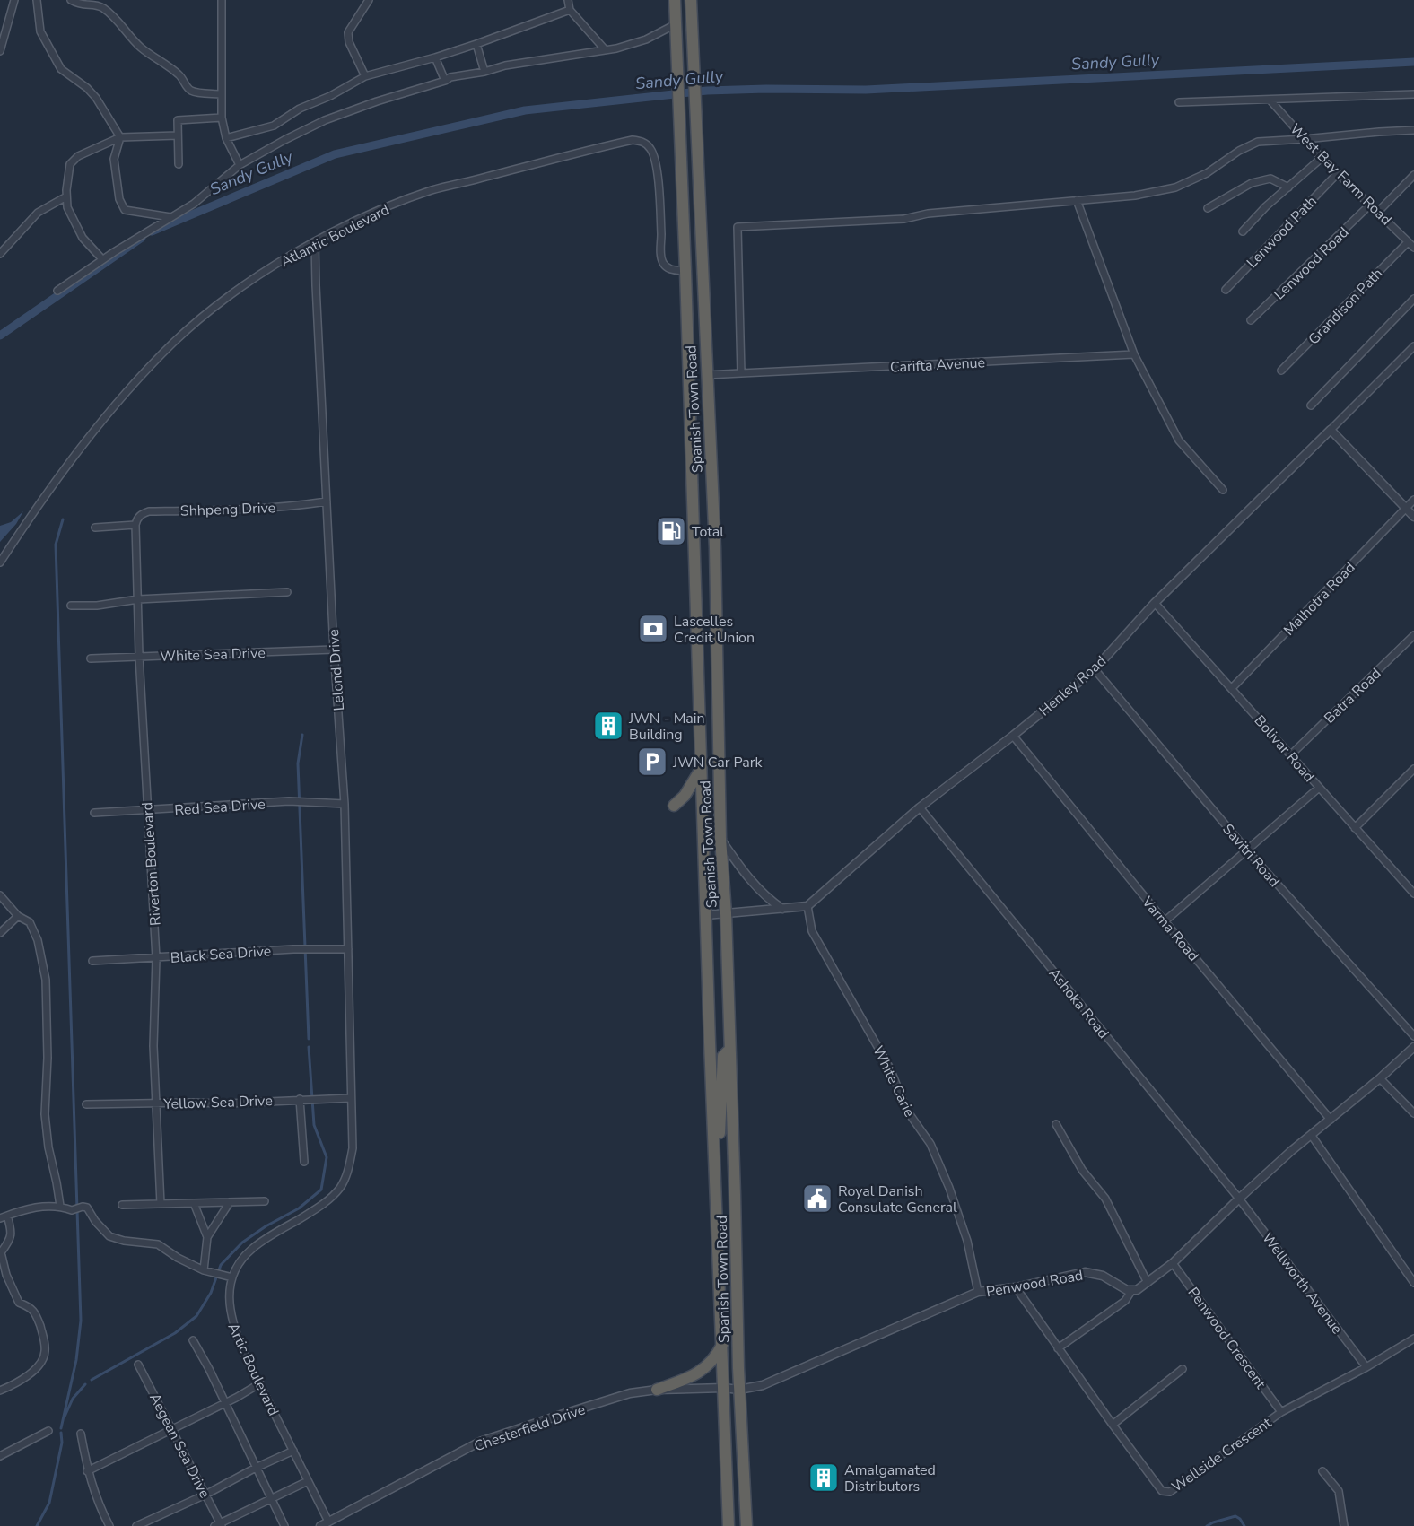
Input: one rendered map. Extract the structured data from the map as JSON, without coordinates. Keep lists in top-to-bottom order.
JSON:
{
  "streets": {
    "highway": ["Spanish Town Road"],
    "street": [
      "West Bay Farm Road",
      "Lenwood Path",
      "Atlantic Boulevard",
      "Lenwood Road",
      "Grandison Path",
      "Carifta Avenue",
      "Shhpeng Drive",
      "Malhotra Road",
      "White Sea Drive",
      "Lelond Drive",
      "Henley Road",
      "Batra Road",
      "Bolivar Road",
      "Red Sea Drive",
      "Savitri Road",
      "Riverton Boulevard",
      "Varma Road",
      "Black Sea Drive",
      "Ashoka Road",
      "White Carie",
      "Yellow Sea Drive",
      "Penwood Road",
      "Wellworth Avenue",
      "Penwood Crescent",
      "Artic Boulevard",
      "Chesterfield Drive",
      "Aegean Sea Drive",
      "Wellside Crescent"
    ]
  },
  "crossings": [
    ["West Bay Farm Road", "Lenwood Path"],
    ["West Bay Farm Road", "Lenwood Road"],
    ["West Bay Farm Road", "Grandison Path"],
    ["Atlantic Boulevard", "Spanish Town Road"],
    ["Atlantic Boulevard", "Lelond Drive"],
    ["Carifta Avenue", "Spanish Town Road"],
    ["Spanish Town Road", "Penwood Road"],
    ["Spanish Town Road", "Chesterfield Drive"],
    ["Shhpeng Drive", "Lelond Drive"],
    ["Shhpeng Drive", "Riverton Boulevard"],
    ["Malhotra Road", "Bolivar Road"],
    ["White Sea Drive", "Lelond Drive"],
    ["White Sea Drive", "Riverton Boulevard"],
    ["Lelond Drive", "Red Sea Drive"],
    ["Lelond Drive", "Black Sea Drive"],
    ["Lelond Drive", "Yellow Sea Drive"],
    ["Lelond Drive", "Artic Boulevard"],
    ["Henley Road", "Bolivar Road"],
    ["Henley Road", "Savitri Road"],
    ["Henley Road", "Varma Road"],
    ["Henley Road", "Ashoka Road"],
    ["Henley Road", "White Carie"],
    ["Batra Road", "Bolivar Road"],
    ["Red Sea Drive", "Riverton Boulevard"],
    ["Riverton Boulevard", "Black Sea Drive"],
    ["Riverton Boulevard", "Yellow Sea Drive"],
    ["Ashoka Road", "Wellworth Avenue"],
    ["White Carie", "Penwood Road"],
    ["Yellow Sea Drive", "Artic Boulevard"],
    ["Penwood Road", "Chesterfield Drive"],
    ["Penwood Road", "Wellside Crescent"],
    ["Wellworth Avenue", "Wellside Crescent"],
    ["Penwood Crescent", "Wellside Crescent"],
    ["Artic Boulevard", "Chesterfield Drive"]
  ],
  "water": ["Sandy Gully"],
  "places": {
    "fuel station": ["Total"],
    "bank": ["Lascelles Credit Union"],
    "building": ["JWN - Main Building", "Amalgamated Distributors"],
    "parking": ["JWN Car Park"],
    "public building": ["Royal Danish Consulate General"]
  }
}
